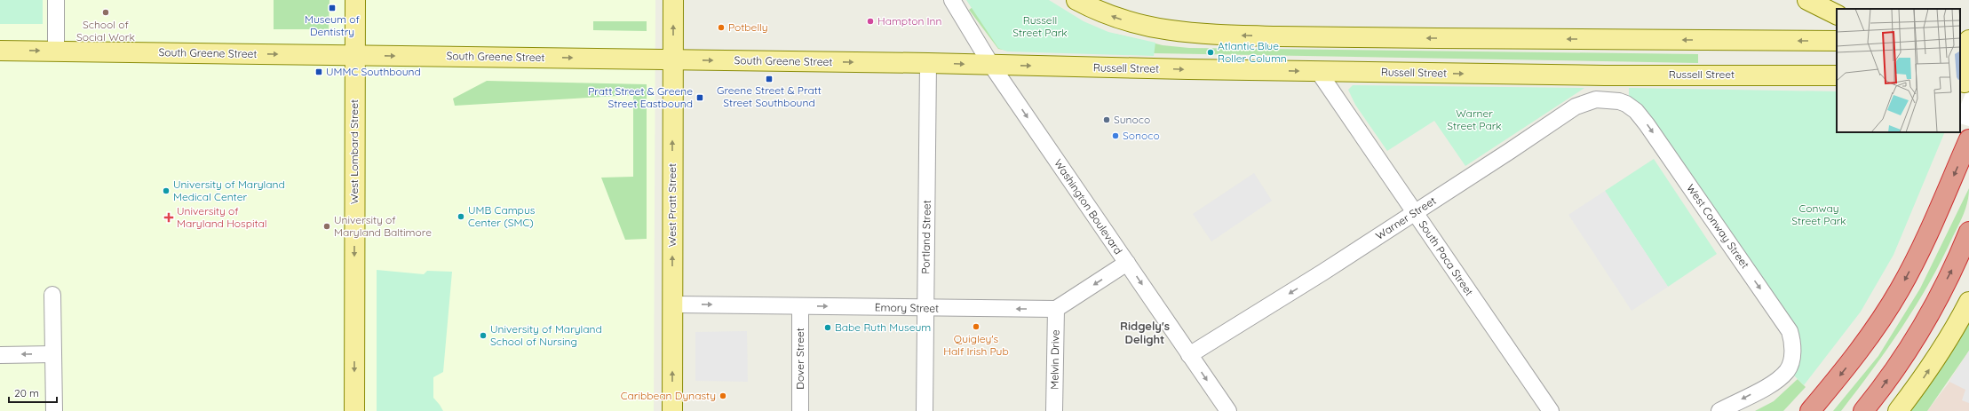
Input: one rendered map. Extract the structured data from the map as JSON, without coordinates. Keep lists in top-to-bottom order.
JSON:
{
  "streets": {
    "main road": [
      "South Greene Street",
      "Russell Street",
      "West Lombard Street",
      "West Pratt Street"
    ],
    "street": [
      "Washington Boulevard",
      "Warner Street",
      "West Conway Street",
      "Portland Street",
      "South Paca Street",
      "Emory Street",
      "Dover Street",
      "Melvin Drive"
    ]
  },
  "crossings": [
    ["South Greene Street", "Russell Street"],
    ["South Greene Street", "West Lombard Street"],
    ["South Greene Street", "West Pratt Street"],
    ["South Greene Street", "Washington Boulevard"],
    ["South Greene Street", "Portland Street"],
    ["Russell Street", "Washington Boulevard"],
    ["Russell Street", "South Paca Street"],
    ["West Pratt Street", "Emory Street"],
    ["Washington Boulevard", "Warner Street"],
    ["Warner Street", "West Conway Street"],
    ["Warner Street", "South Paca Street"],
    ["Portland Street", "Emory Street"],
    ["Emory Street", "Dover Street"],
    ["Emory Street", "Melvin Drive"]
  ],
  "one_way": [
    "South Greene Street",
    "West Lombard Street",
    "West Pratt Street",
    "Washington Boulevard",
    "Warner Street",
    "West Conway Street"
  ],
  "districts": ["Ridgely's Delight"],
  "parks": ["Russell Street Park", "Warner Street Park", "Conway Street Park"],
  "places": {
    "transit": [
      "Museum of Dentistry",
      "UMMC Southbound",
      "Greene Street & Pratt Street Southbound",
      "Pratt Street & Greene Street Eastbound"
    ],
    "other": [
      "School of Social Work",
      "Hampton Inn",
      "Potbelly",
      "Atlantic Blue Roller Column",
      "Sunoco",
      "Sonoco",
      "University of Maryland Medical Center",
      "UMB Campus Center (SMC)",
      "University of Maryland Baltimore",
      "Quigley's Half Irish Pub",
      "Babe Ruth Museum",
      "University of Maryland School of Nursing",
      "Caribbean Dynasty"
    ],
    "health": ["University of Maryland Hospital"]
  },
  "scale_bar": "20 m"
}
